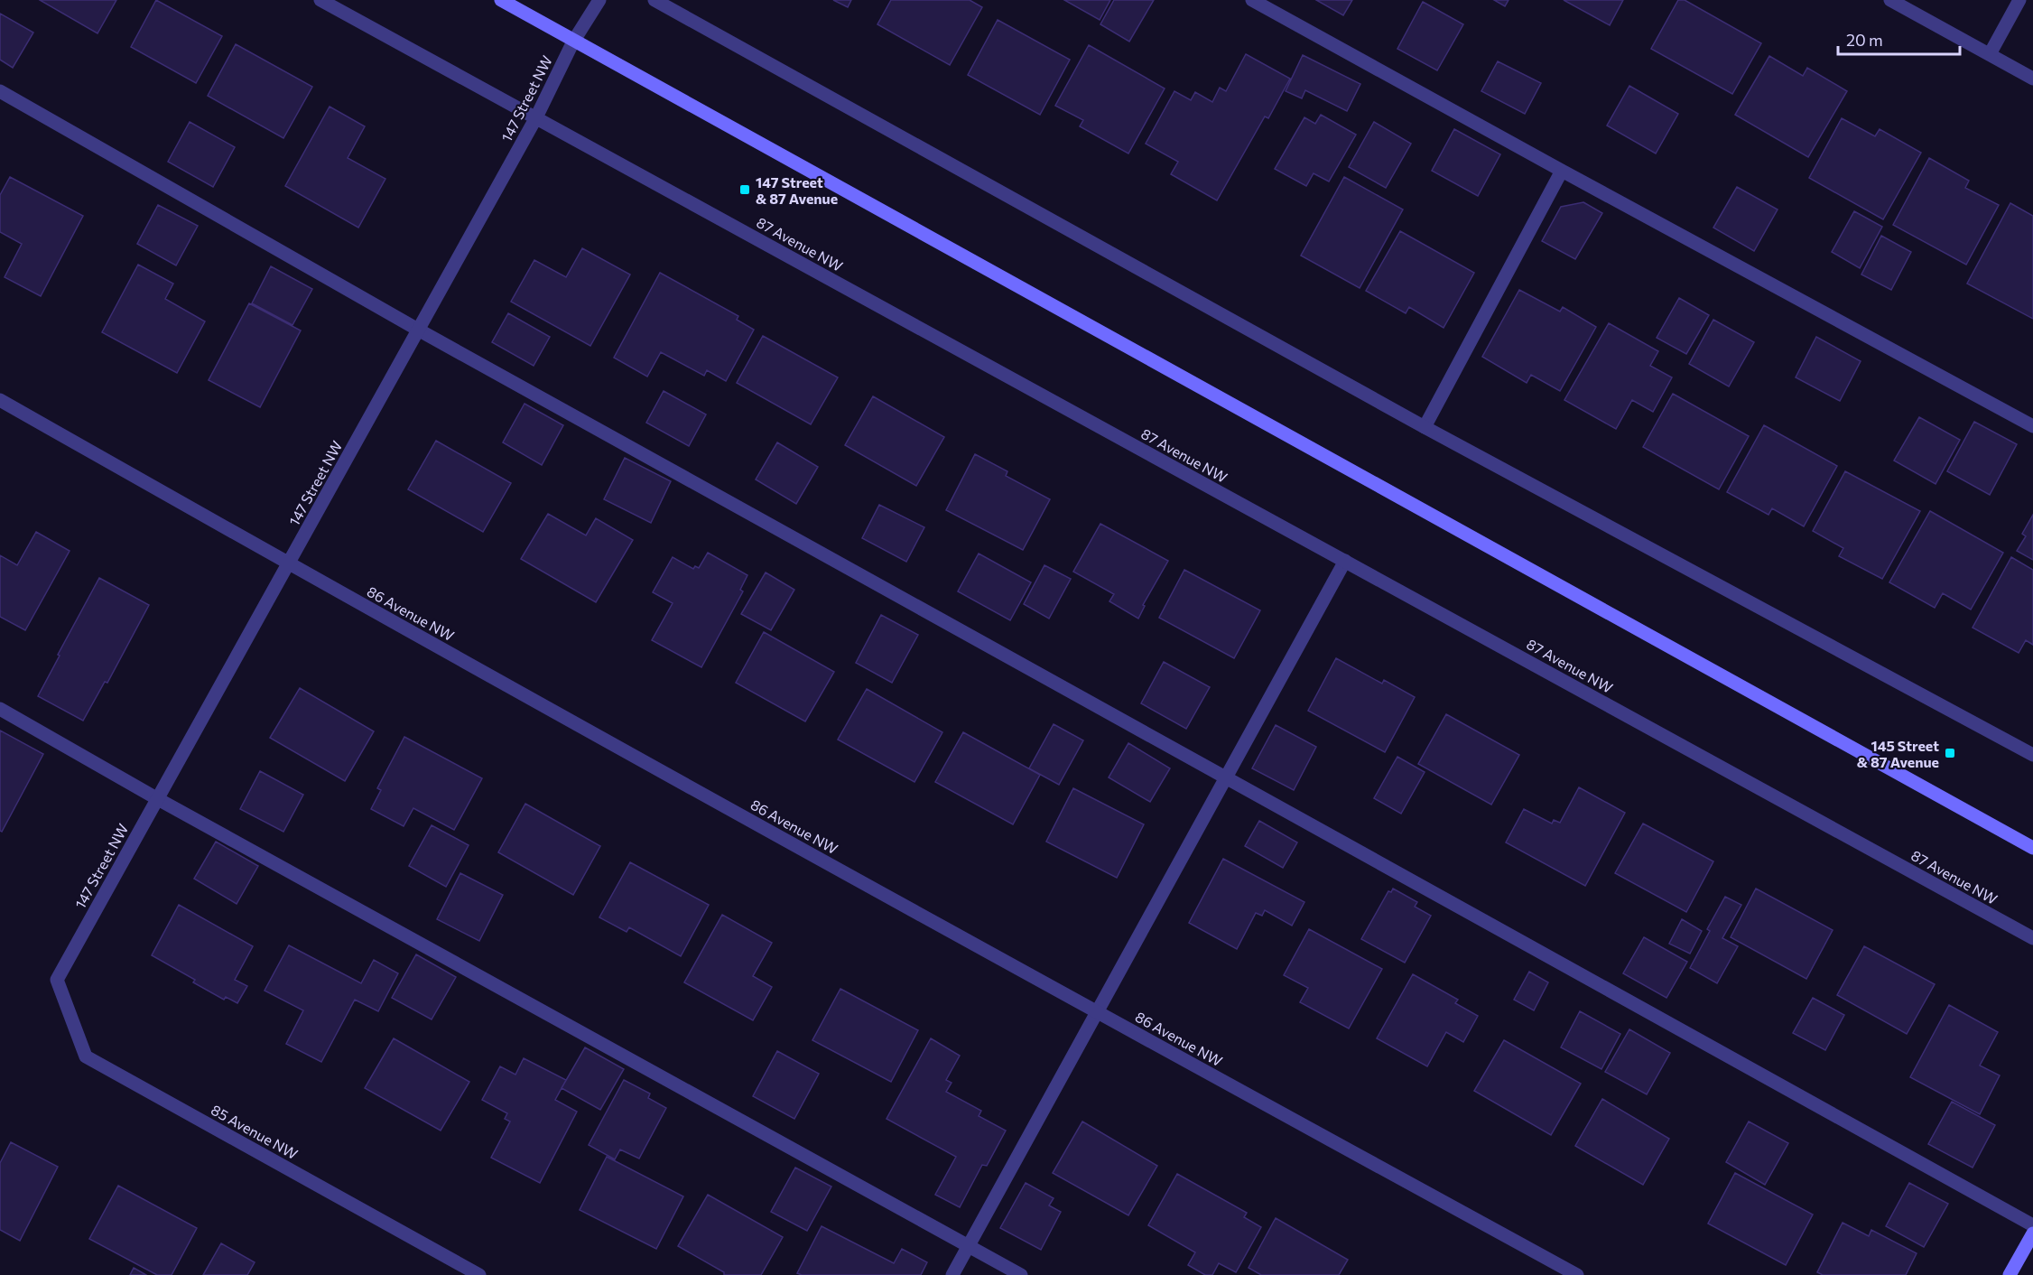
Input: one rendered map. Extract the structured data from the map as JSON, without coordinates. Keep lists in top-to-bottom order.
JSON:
{
  "streets": {
    "street": [
      "147 Street NW",
      "87 Avenue NW",
      "86 Avenue NW",
      "85 Avenue NW"
    ]
  },
  "crossings": [
    ["147 Street NW", "87 Avenue NW"],
    ["147 Street NW", "86 Avenue NW"],
    ["147 Street NW", "85 Avenue NW"]
  ],
  "places": {
    "transit": ["147 Street & 87 Avenue", "145 Street & 87 Avenue"]
  },
  "scale_bar": "20 m"
}
